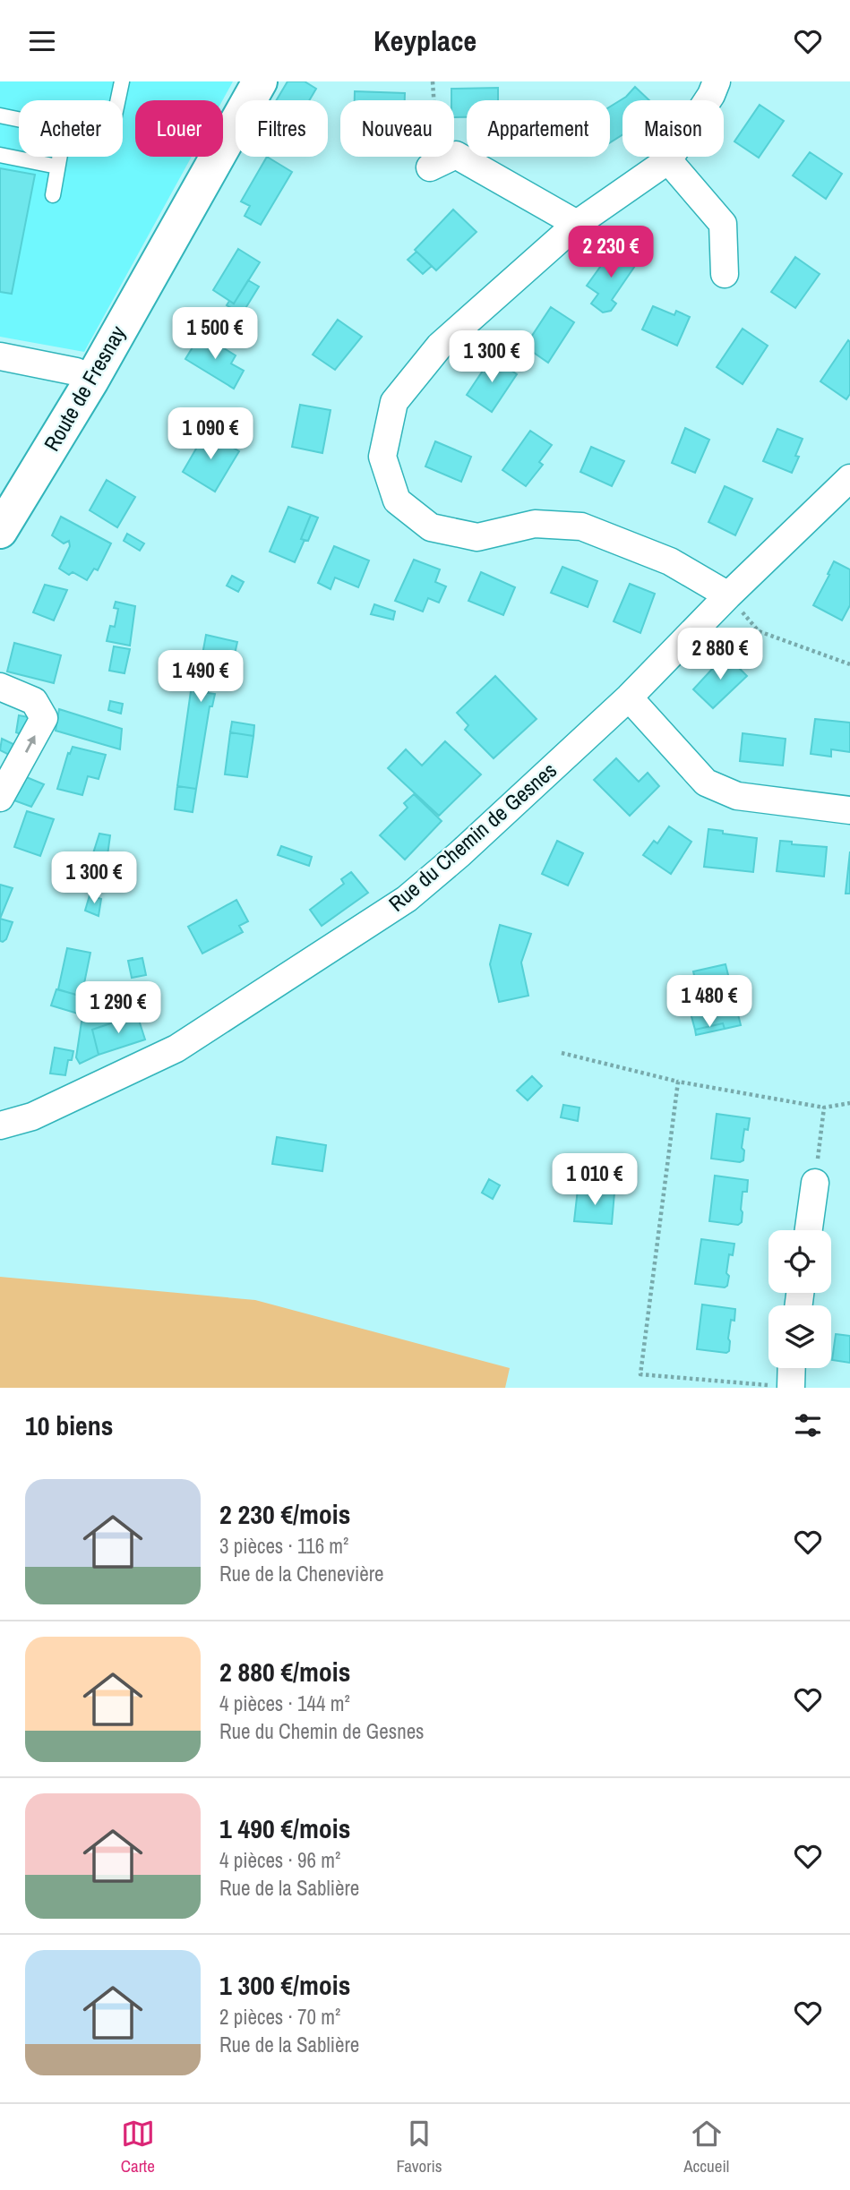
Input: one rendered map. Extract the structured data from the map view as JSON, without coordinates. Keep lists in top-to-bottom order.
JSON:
{
  "streets": {
    "street": ["Route de Fresnay", "Rue du Chemin de Gesnes"]
  },
  "page": {
    "header": "Keyplace",
    "chip": [
      "Acheter",
      "Louer",
      "Filtres",
      "Nouveau",
      "Appartement",
      "Maison"
    ],
    "price": [
      "2 230 €",
      "1 500 €",
      "1 300 €",
      "1 090 €",
      "2 880 €",
      "1 490 €",
      "1 300 €",
      "1 480 €",
      "1 290 €",
      "1 010 €"
    ],
    "heading": "10 biens",
    "list": [
      {
        "name": "2 230 €/mois",
        "note": "3 pièces · 116 m² · Rue de la Chenevière"
      },
      {
        "name": "2 880 €/mois",
        "note": "4 pièces · 144 m² · Rue du Chemin de Gesnes"
      },
      {
        "name": "1 490 €/mois",
        "note": "4 pièces · 96 m² · Rue de la Sablière"
      },
      {
        "name": "1 300 €/mois",
        "note": "2 pièces · 70 m² · Rue de la Sablière"
      }
    ],
    "tabs": ["Carte", "Favoris", "Accueil"]
  }
}
